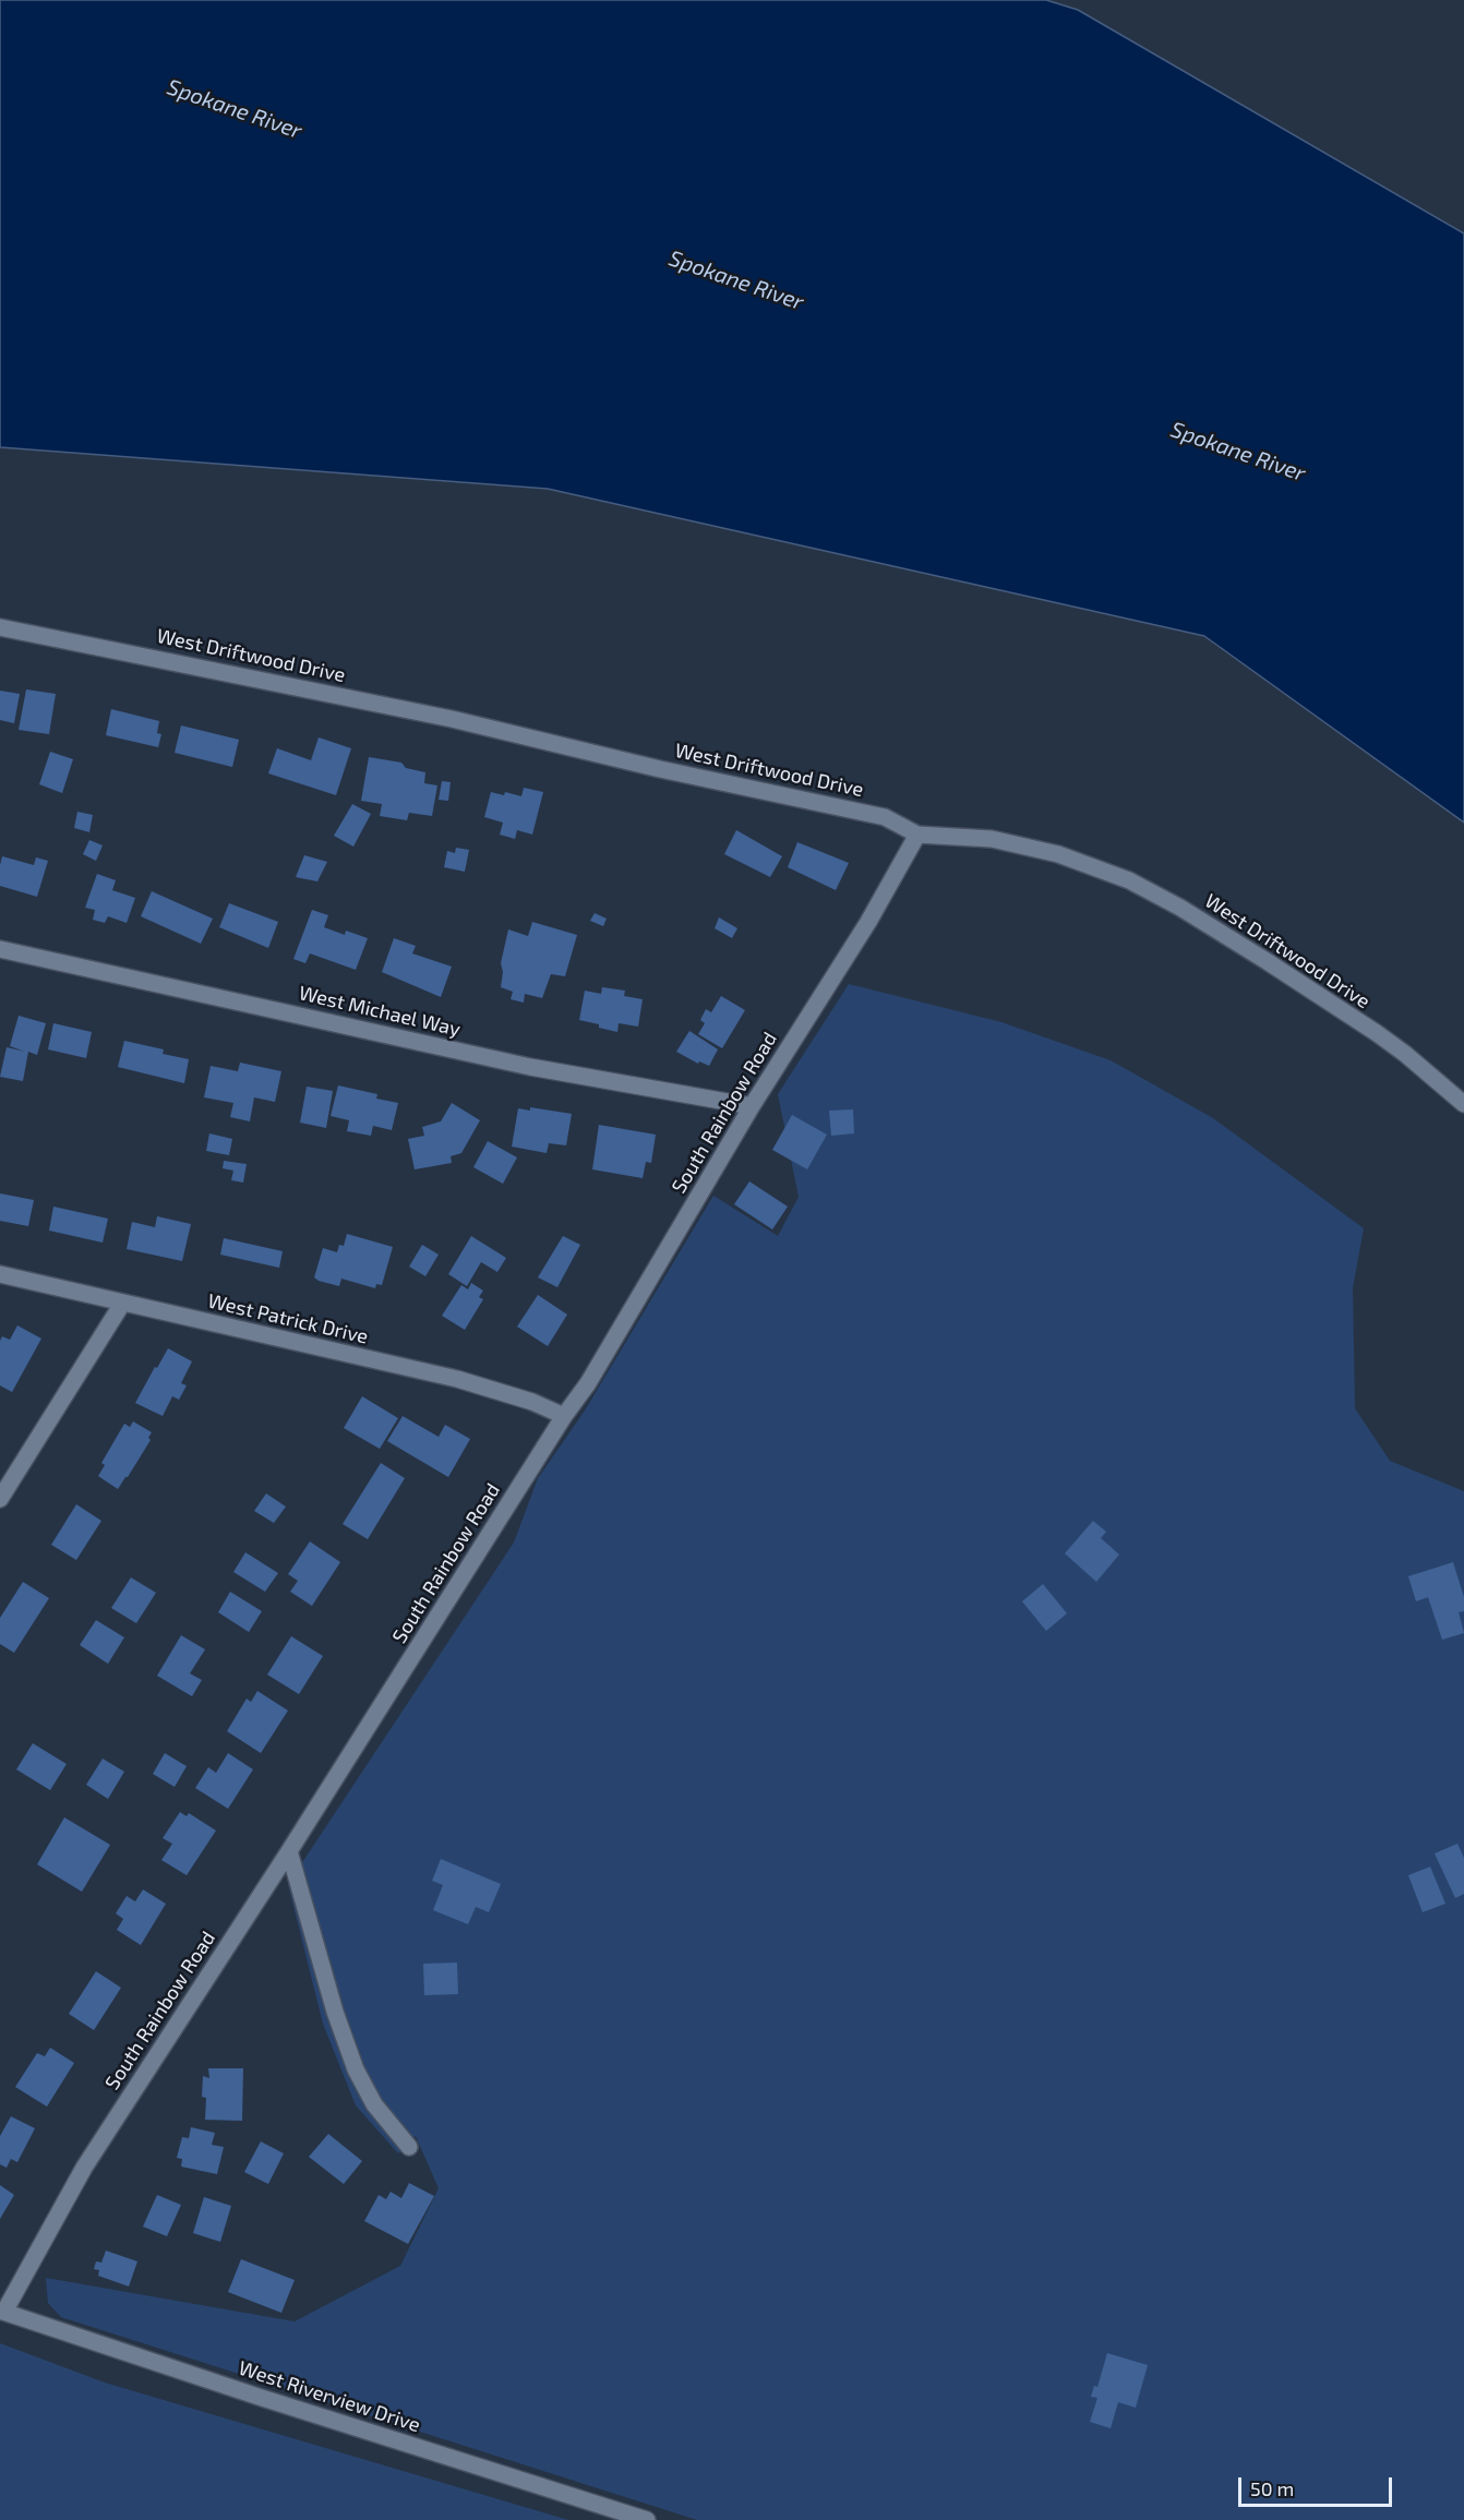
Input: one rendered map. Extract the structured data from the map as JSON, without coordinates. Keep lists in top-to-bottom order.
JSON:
{
  "streets": {
    "street": [
      "West Driftwood Drive",
      "West Michael Way",
      "South Rainbow Road",
      "West Patrick Drive",
      "West Riverview Drive"
    ]
  },
  "crossings": [
    ["West Driftwood Drive", "South Rainbow Road"],
    ["West Michael Way", "South Rainbow Road"],
    ["South Rainbow Road", "West Patrick Drive"],
    ["South Rainbow Road", "West Riverview Drive"]
  ],
  "water": ["Spokane River"],
  "scale_bar": "50 m"
}
